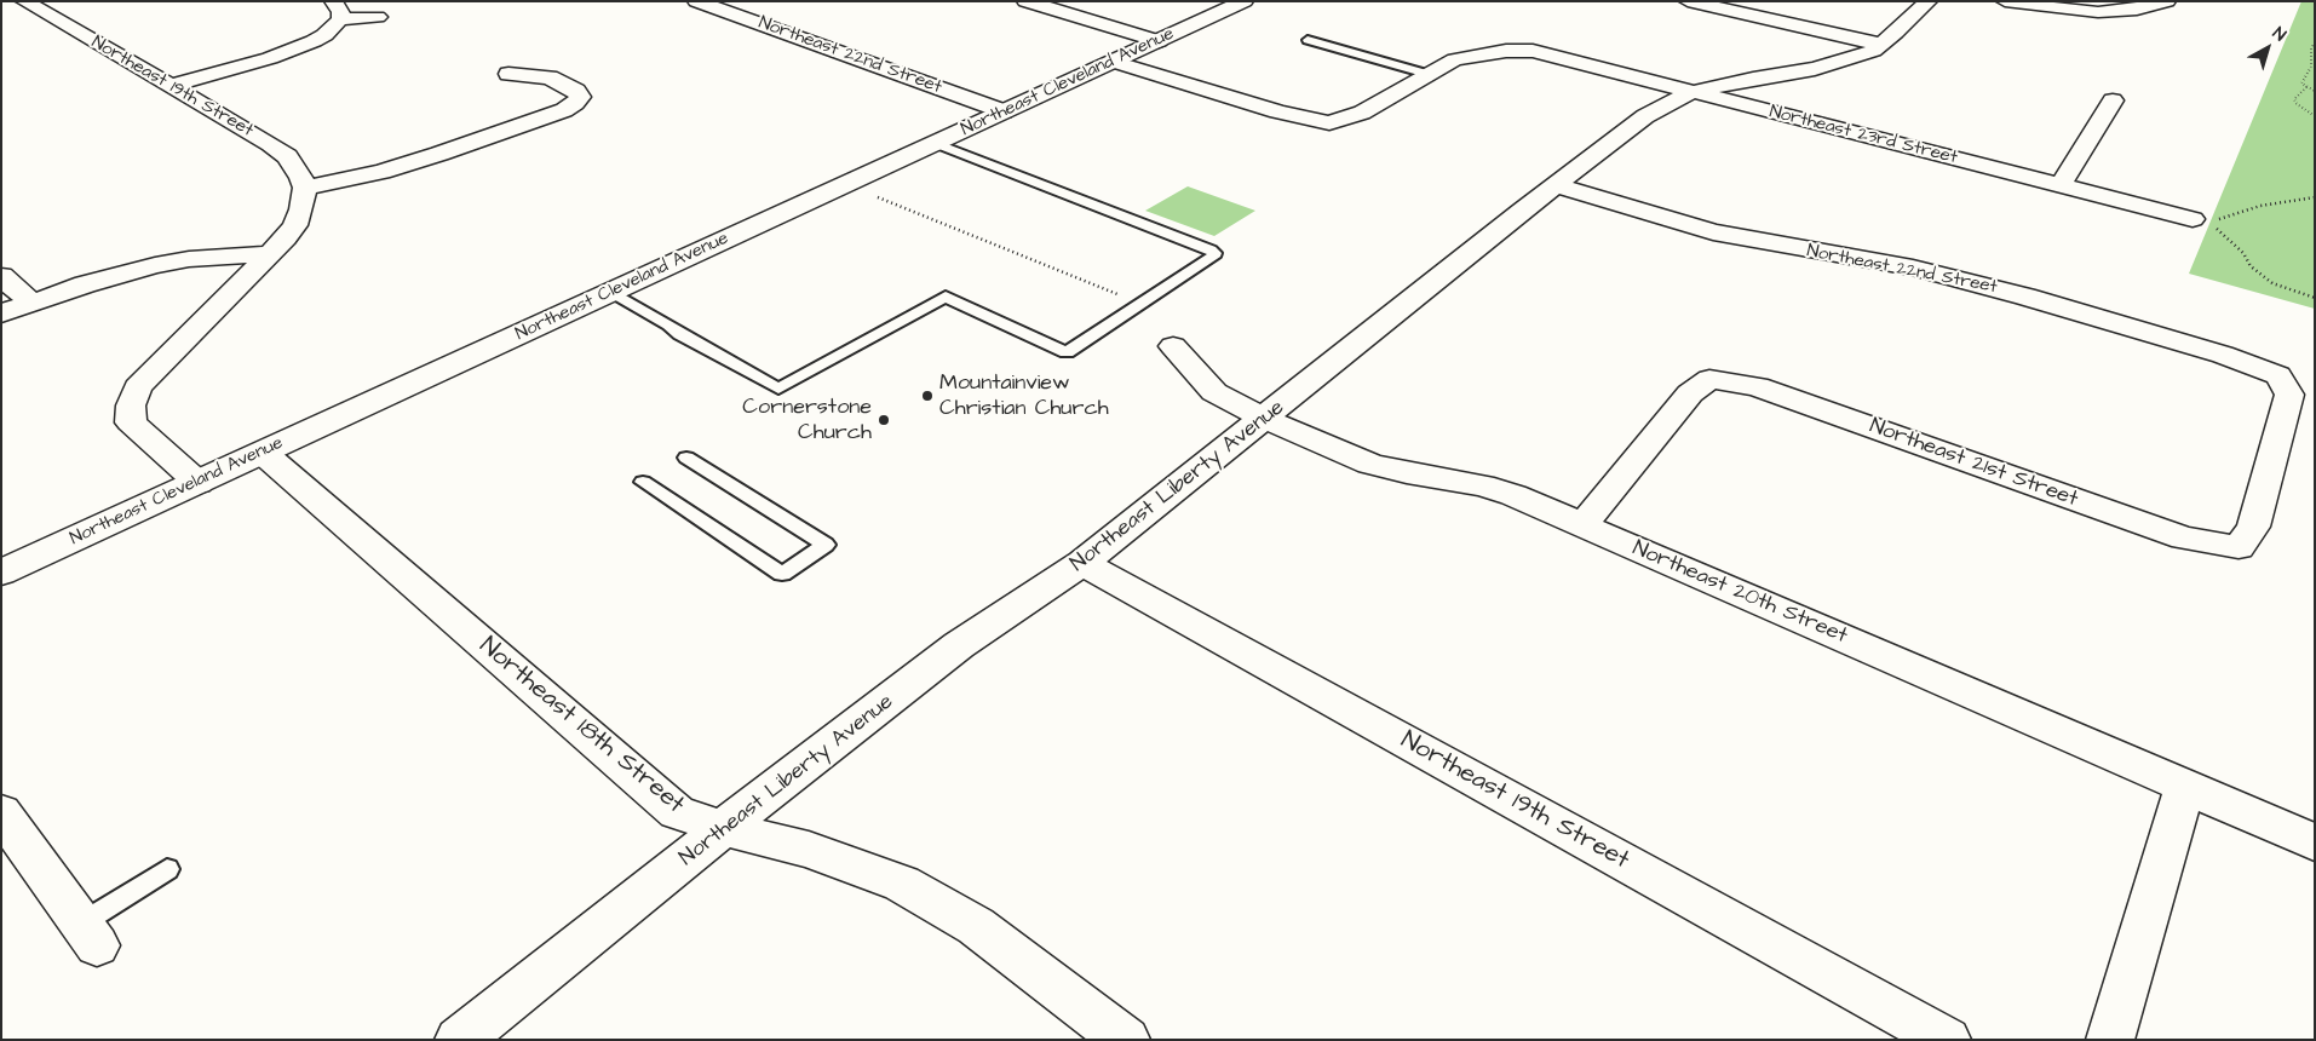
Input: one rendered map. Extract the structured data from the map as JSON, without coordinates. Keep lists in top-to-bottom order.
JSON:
{
  "streets": {
    "street": [
      "Northeast 22nd Street",
      "Northeast Cleveland Avenue",
      "Northeast 19th Street",
      "Northeast 23rd Street",
      "Northeast 21st Street",
      "Northeast Liberty Avenue",
      "Northeast 20th Street",
      "Northeast 18th Street"
    ]
  },
  "crossings": [
    ["Northeast 22nd Street", "Northeast Cleveland Avenue"],
    ["Northeast 22nd Street", "Northeast 21st Street"],
    ["Northeast 22nd Street", "Northeast Liberty Avenue"],
    ["Northeast Cleveland Avenue", "Northeast 23rd Street"],
    ["Northeast Cleveland Avenue", "Northeast 18th Street"],
    ["Northeast 19th Street", "Northeast Liberty Avenue"],
    ["Northeast 23rd Street", "Northeast Liberty Avenue"],
    ["Northeast 21st Street", "Northeast 20th Street"],
    ["Northeast Liberty Avenue", "Northeast 20th Street"],
    ["Northeast Liberty Avenue", "Northeast 18th Street"]
  ],
  "places": ["Mountainview Christian Church", "Cornerstone Church"],
  "north": "top right"
}
